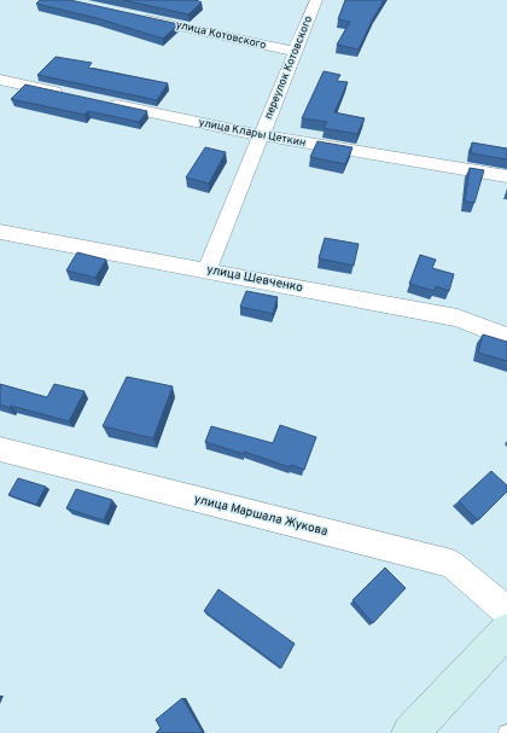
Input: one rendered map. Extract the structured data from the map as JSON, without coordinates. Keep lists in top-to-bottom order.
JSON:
{
  "streets": {
    "street": [
      "улица Котовского",
      "переулок Котовского",
      "улица Клары Цеткин",
      "улица Шевченко",
      "улица Маршала Жукова"
    ]
  },
  "crossings": [
    ["улица Котовского", "переулок Котовского"],
    ["переулок Котовского", "улица Клары Цеткин"],
    ["переулок Котовского", "улица Шевченко"]
  ]
}
